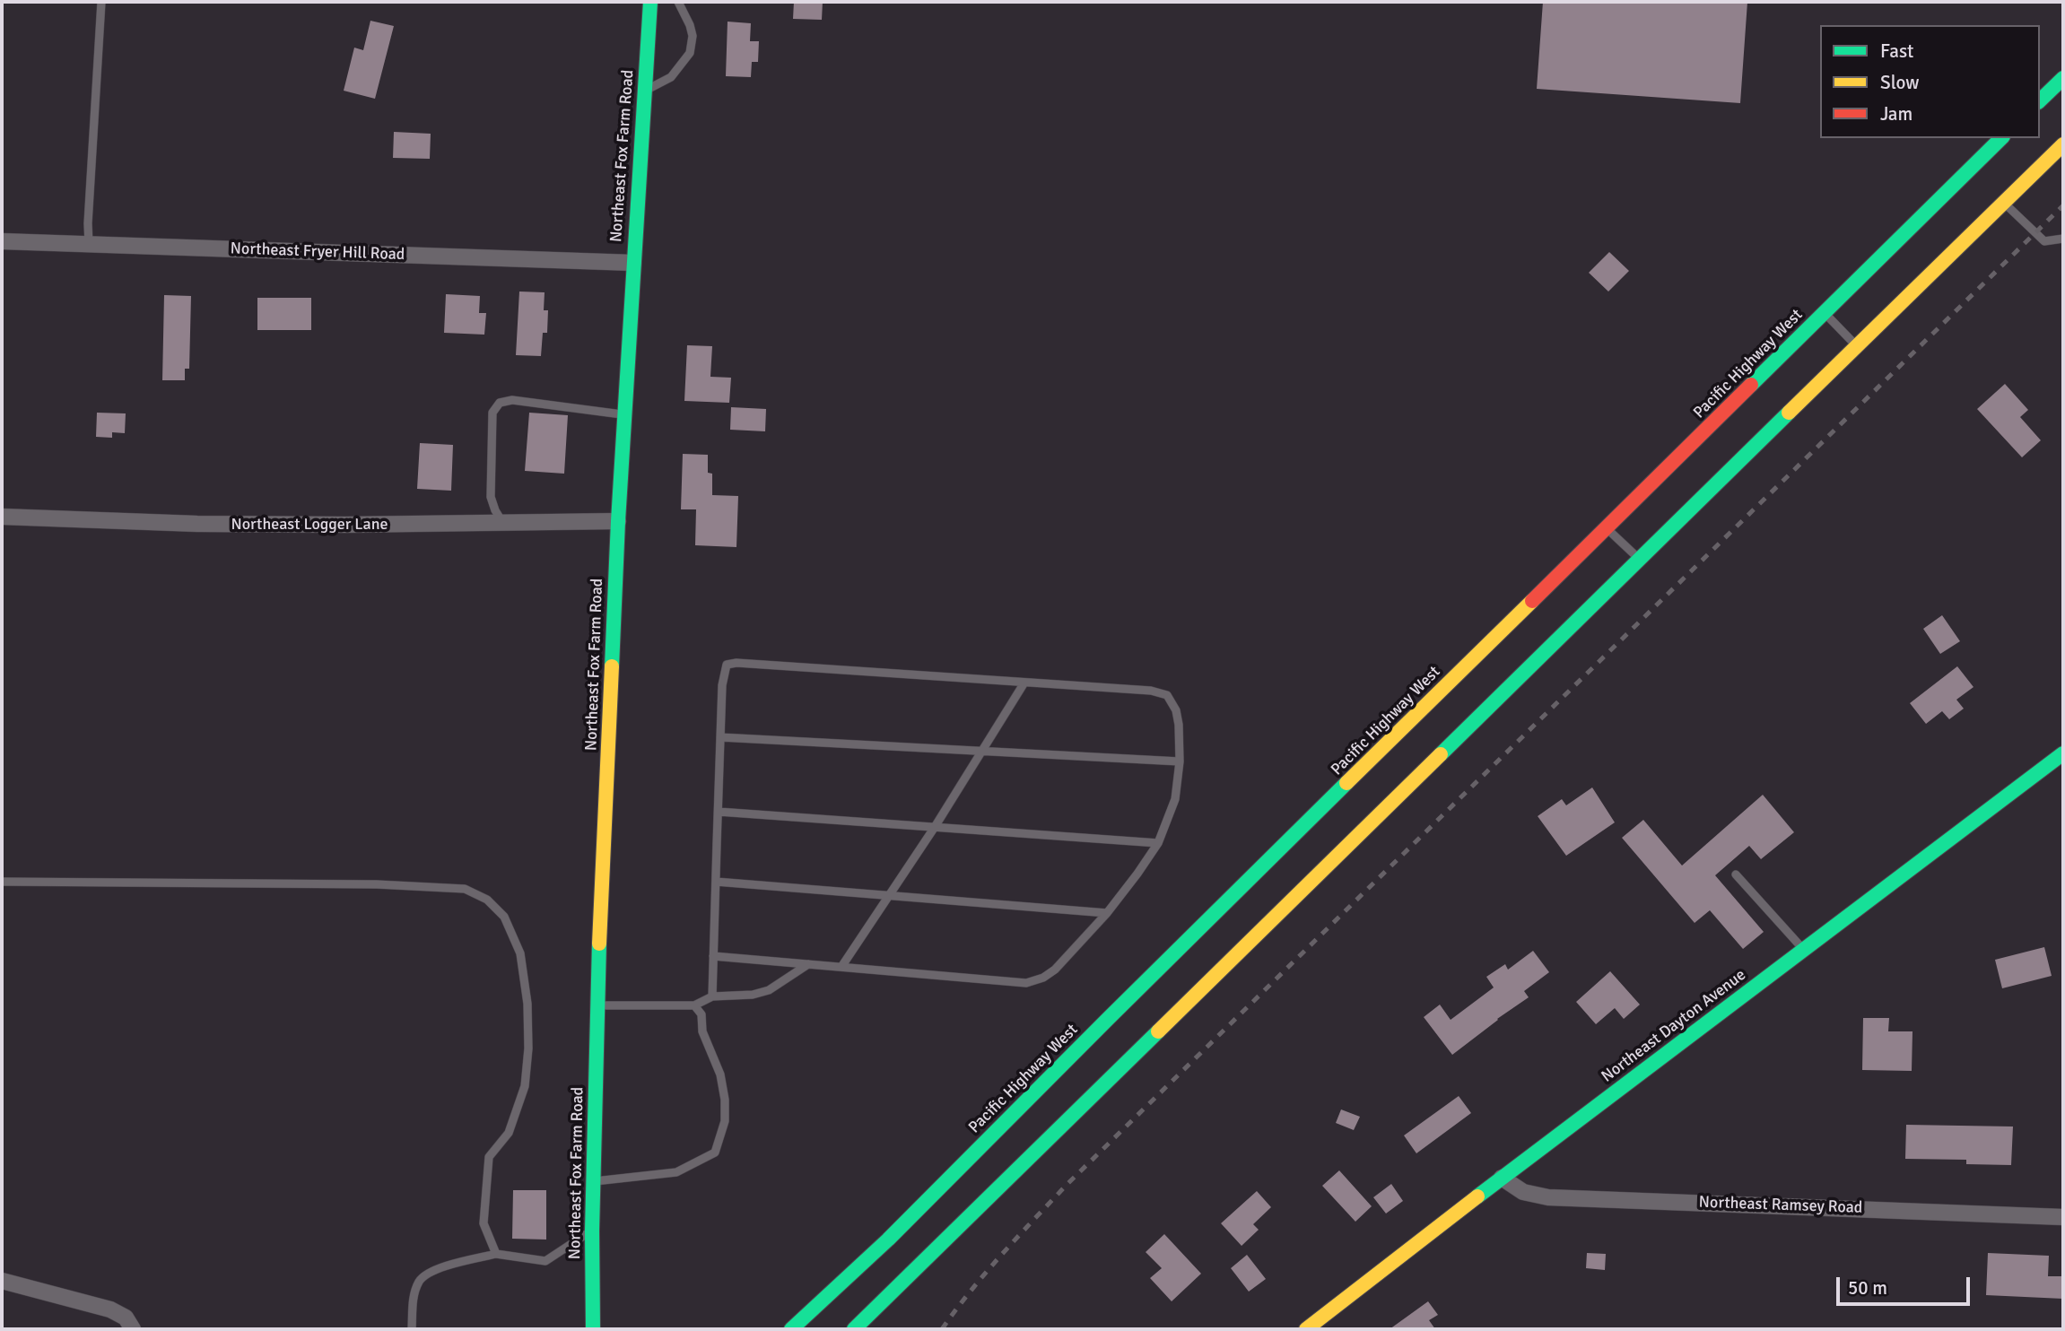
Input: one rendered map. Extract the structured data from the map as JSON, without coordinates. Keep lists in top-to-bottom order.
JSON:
{
  "streets": {
    "main road": ["Northeast Fox Farm Road", "Pacific Highway West", "Northeast Dayton Avenue"],
    "street": ["Northeast Fryer Hill Road", "Northeast Logger Lane", "Northeast Ramsey Road"]
  },
  "crossings": [
    ["Northeast Fox Farm Road", "Northeast Fryer Hill Road"],
    ["Northeast Fox Farm Road", "Northeast Logger Lane"],
    ["Northeast Dayton Avenue", "Northeast Ramsey Road"]
  ],
  "legend": ["Fast", "Slow", "Jam"],
  "scale_bar": "50 m"
}
